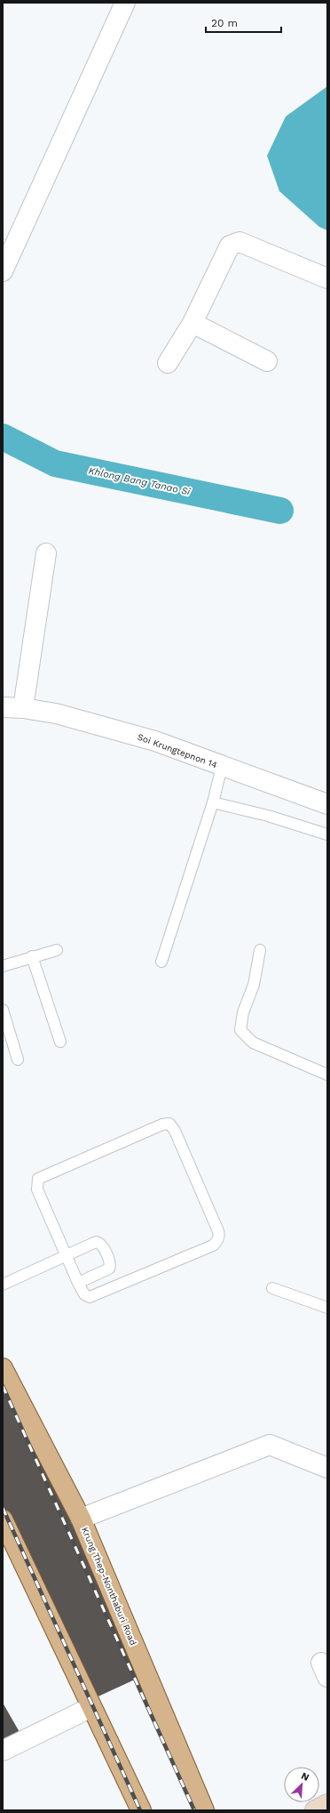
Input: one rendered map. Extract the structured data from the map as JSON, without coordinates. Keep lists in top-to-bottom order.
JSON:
{
  "streets": {
    "main road": ["Krung Thep-Nonthaburi Road"],
    "street": ["Soi Krungtepnon 14"]
  },
  "water": ["Khlong Bang Tanao Si"],
  "scale_bar": "20 m",
  "north": "top right"
}
